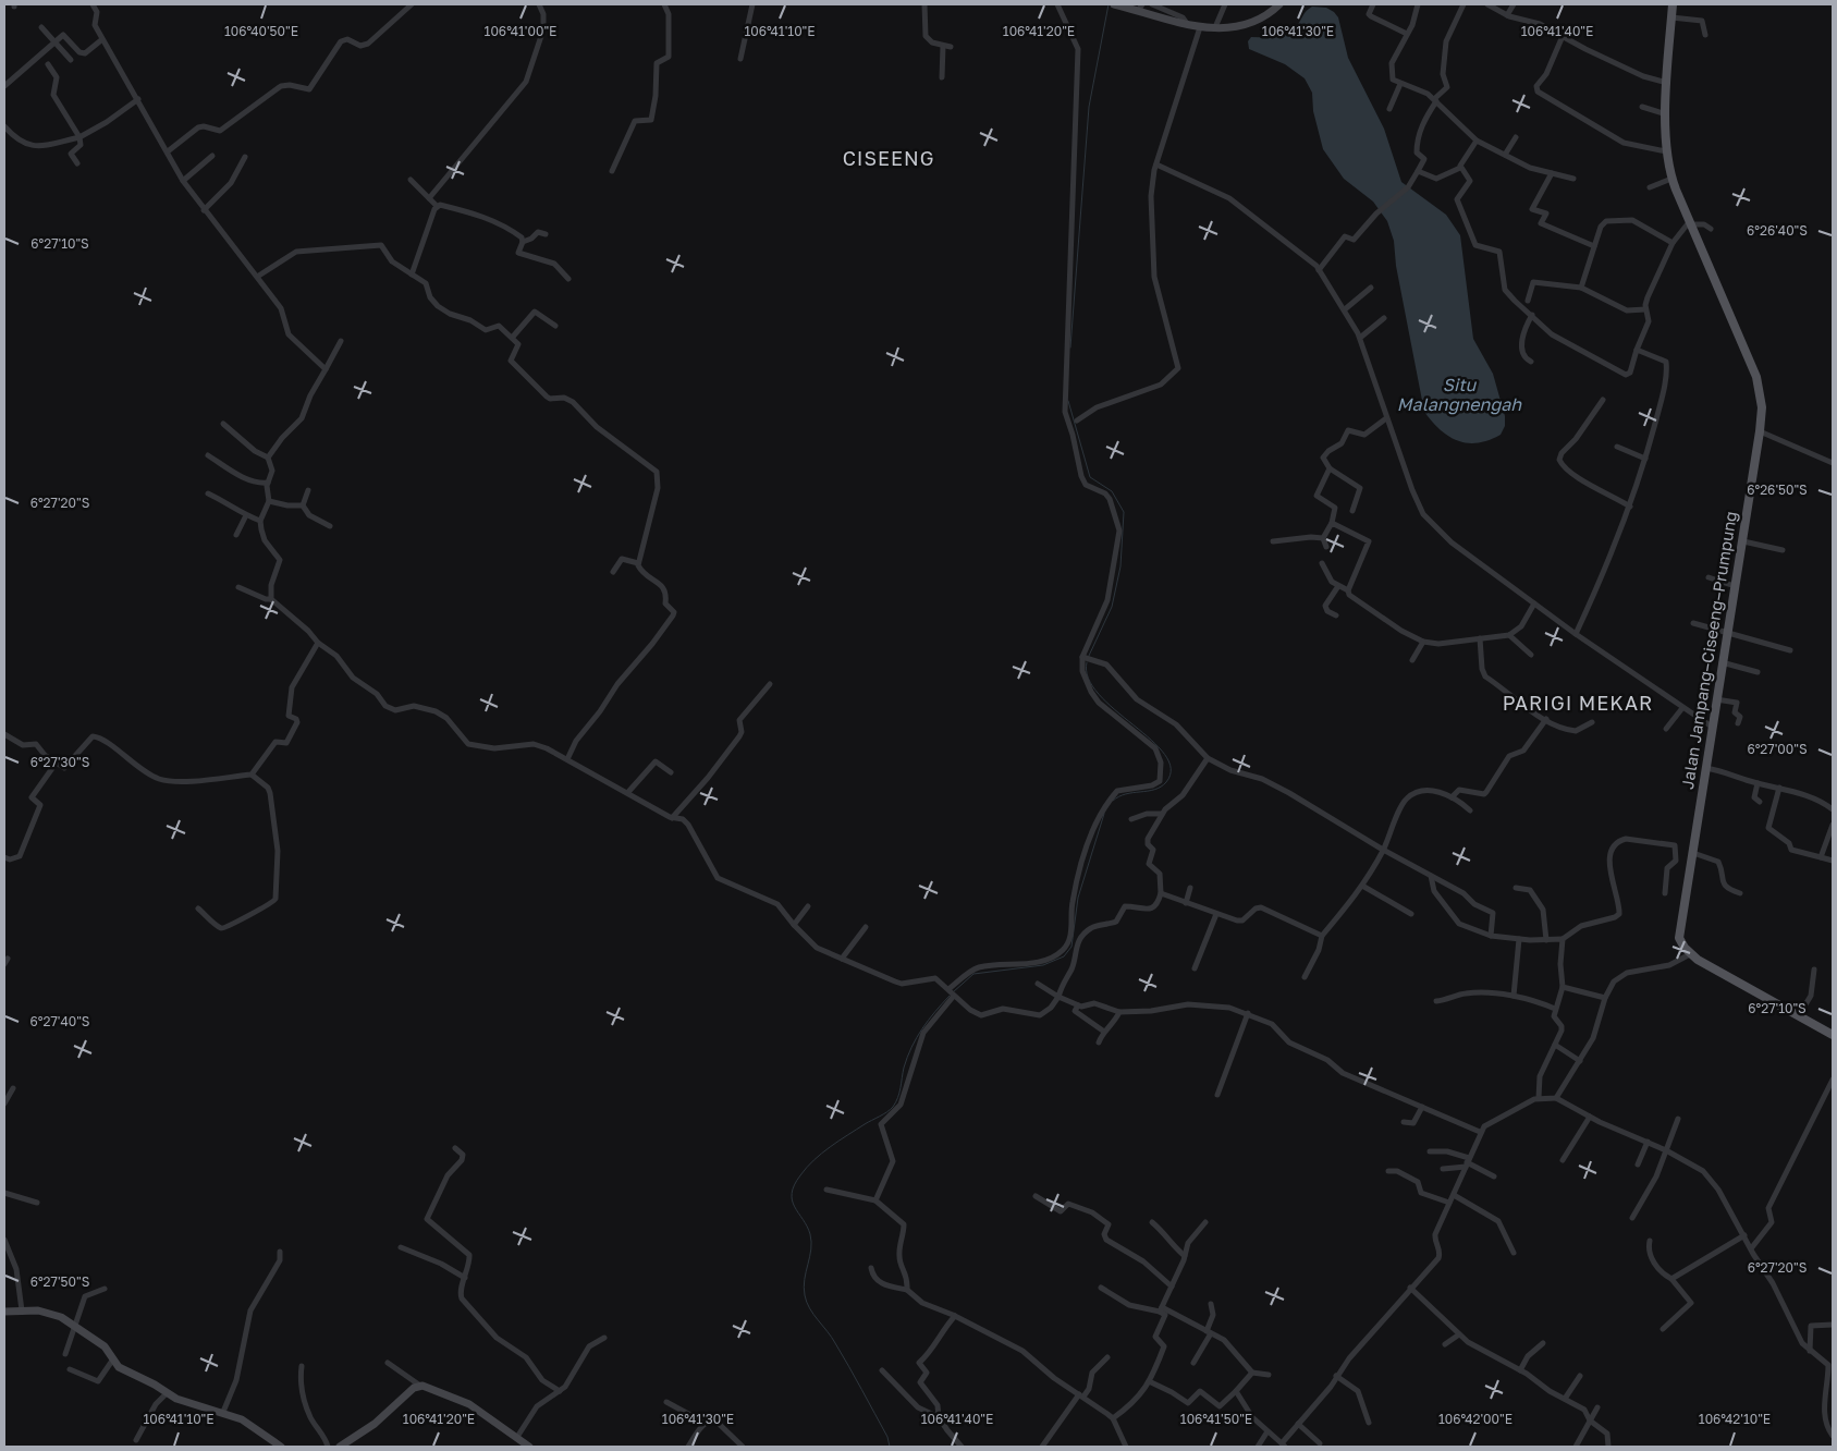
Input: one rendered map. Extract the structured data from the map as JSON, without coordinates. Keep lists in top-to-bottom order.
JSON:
{
  "streets": {
    "main road": ["Jalan Jampang–Ciseeng–Prumpung"]
  },
  "districts": ["CISEENG", "PARIGI MEKAR"],
  "water": ["Situ Malangnengah"],
  "coordinates": [
    "106°40'50\"E",
    "106°41'00\"E",
    "106°41'10\"E",
    "106°41'20\"E",
    "106°41'30\"E",
    "106°41'40\"E",
    "6°26'40\"S",
    "6°27'10\"S",
    "6°26'50\"S",
    "6°27'20\"S",
    "6°27'00\"S",
    "6°27'30\"S",
    "6°27'40\"S",
    "6°27'50\"S",
    "106°41'50\"E",
    "106°42'00\"E",
    "106°42'10\"E"
  ]
}
